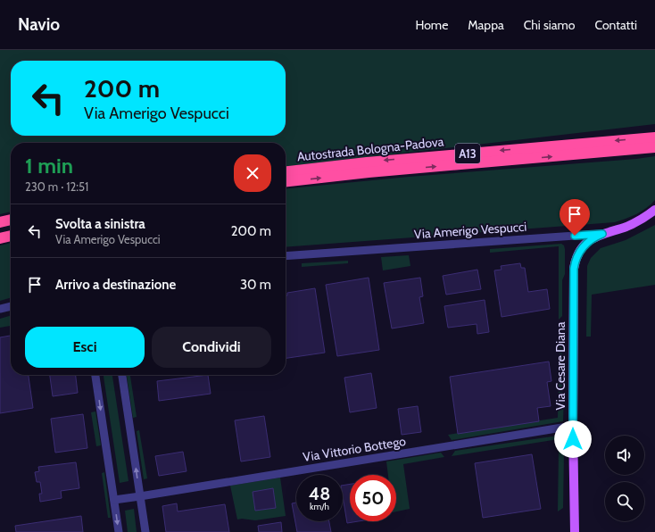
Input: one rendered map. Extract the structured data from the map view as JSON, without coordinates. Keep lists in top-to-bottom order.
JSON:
{
  "streets": {
    "highway": ["Autostrada Bologna-Padova", "A13"],
    "main road": ["Via Amerigo Vespucci", "Via Cesare Diana"],
    "street": ["Via Vittorio Bottego"]
  },
  "crossings": [
    ["Via Amerigo Vespucci", "Via Cesare Diana"],
    ["Via Cesare Diana", "Via Vittorio Bottego"]
  ],
  "page": {
    "header": "Navio",
    "nav": [
      "Home",
      "Mappa",
      "Chi siamo",
      "Contatti"
    ],
    "turn": ["200 m", "Via Amerigo Vespucci"],
    "heading": ["1 min", "230 m · 12:51"],
    "list": [
      {
        "name": "Svolta a sinistra",
        "note": "Via Amerigo Vespucci",
        "value": "200 m"
      },
      {
        "name": "Arrivo a destinazione",
        "value": "30 m"
      }
    ],
    "buttons": ["Esci", "Condividi"],
    "speed": "48 km/h",
    "limit": "50"
  }
}
